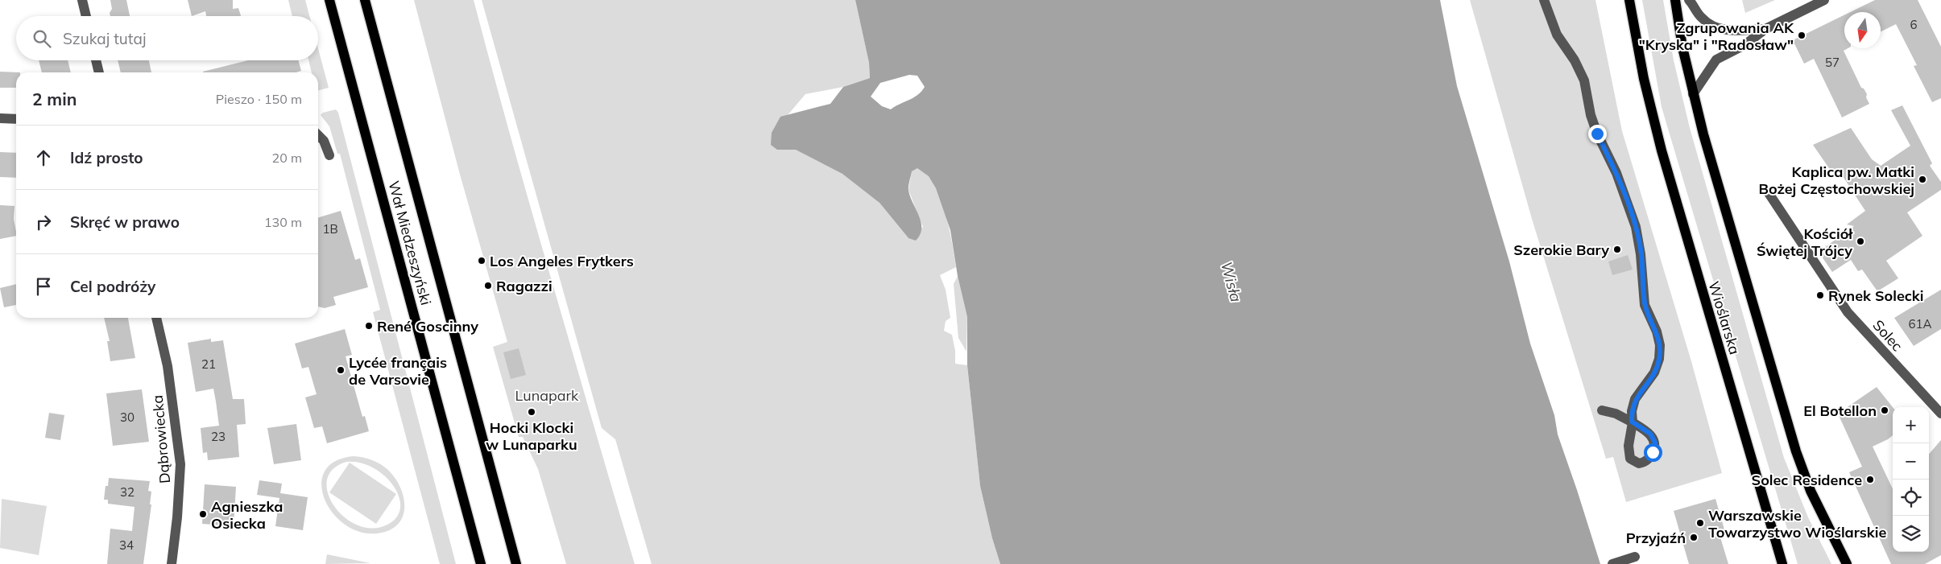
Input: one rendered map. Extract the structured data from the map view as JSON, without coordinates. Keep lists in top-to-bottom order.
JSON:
{
  "streets": {
    "main road": ["Wał Miedzeszyński", "Wioślarska"],
    "street": ["Solec", "Dąbrowiecka"]
  },
  "water": ["Wisła"],
  "parks": ["Lunapark"],
  "places": [
    "Zgrupowania AK \"Kryska\" i \"Radosław\"",
    "Kaplica pw. Matki Bożej Częstochowskiej",
    "Kościół Świętej Trójcy",
    "Szerokie Bary",
    "Los Angeles Frytkers",
    "Ragazzi",
    "Rynek Solecki",
    "René Goscinny",
    "Lycée français de Varsovie",
    "El Botellon",
    "Hocki Klocki w Lunaparku",
    "Solec Residence",
    "Agnieszka Osiecka",
    "Warszawskie Towarzystwo Wioślarskie",
    "Przyjaźń"
  ],
  "house_numbers": [
    "6",
    "57",
    "1B",
    "61A",
    "21",
    "30",
    "23",
    "32",
    "34"
  ],
  "north": "bottom",
  "page": {
    "search": "Szukaj tutaj",
    "heading": ["2 min", "Pieszo · 150 m"],
    "list": [
      ["Idź prosto", "20 m"],
      ["Skręć w prawo", "130 m"],
      "Cel podróży"
    ],
    "map_buttons": ["+", "−"]
  }
}
